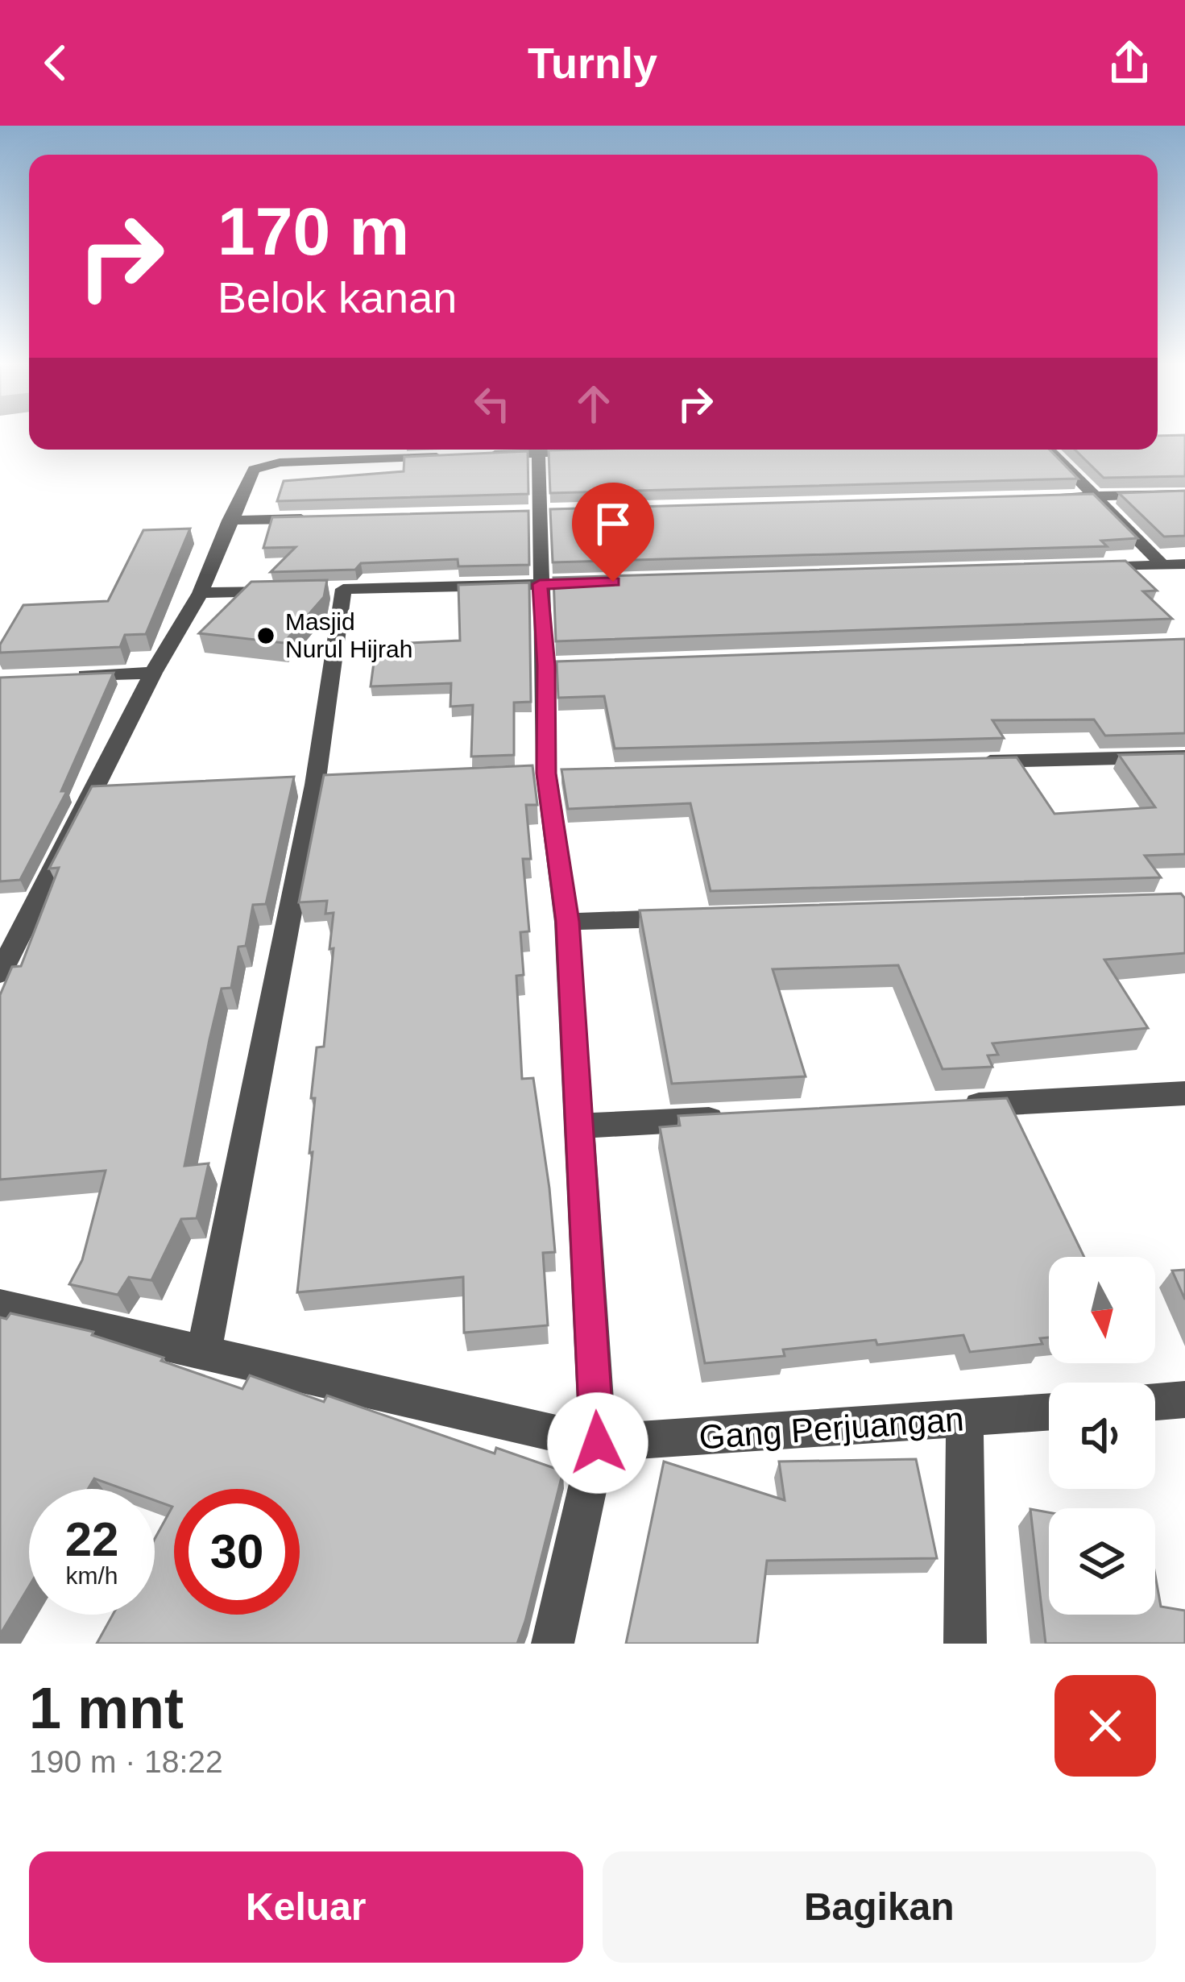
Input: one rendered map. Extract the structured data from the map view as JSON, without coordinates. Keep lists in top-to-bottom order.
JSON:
{
  "streets": {
    "street": ["Gang Perjuangan"]
  },
  "places": ["Masjid Nurul Hijrah"],
  "north": "bottom",
  "page": {
    "header": "Turnly",
    "turn": ["170 m", "Belok kanan"],
    "speed": "22 km/h",
    "limit": "30",
    "heading": ["1 mnt", "190 m · 18:22"],
    "buttons": ["Keluar", "Bagikan"]
  }
}
